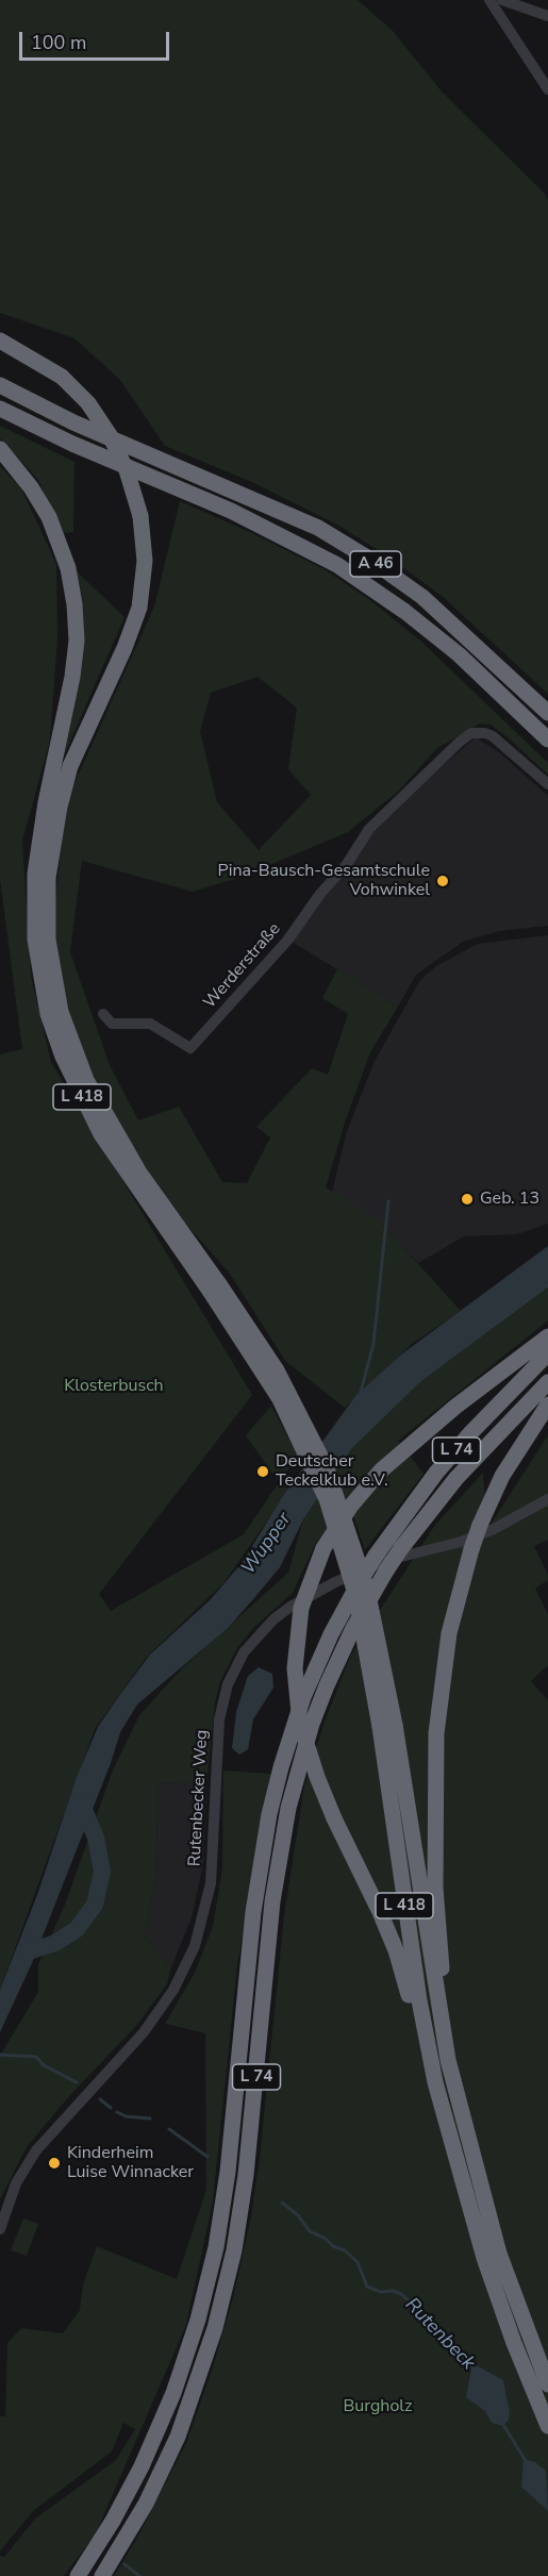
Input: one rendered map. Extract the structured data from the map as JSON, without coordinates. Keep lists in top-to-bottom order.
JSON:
{
  "streets": {
    "highway": ["A 46", "L 418", "L 74"],
    "street": ["Werderstraße", "Rutenbecker Weg"]
  },
  "crossings": [
    ["L 418", "L 74"]
  ],
  "water": ["Wupper", "Rutenbeck"],
  "parks": ["Klosterbusch", "Burgholz"],
  "places": [
    "Pina-Bausch-Gesamtschule Vohwinkel",
    "Geb. 13",
    "Deutscher Teckelklub e.V.",
    "Kinderheim Luise Winnacker"
  ],
  "scale_bar": "100 m"
}
